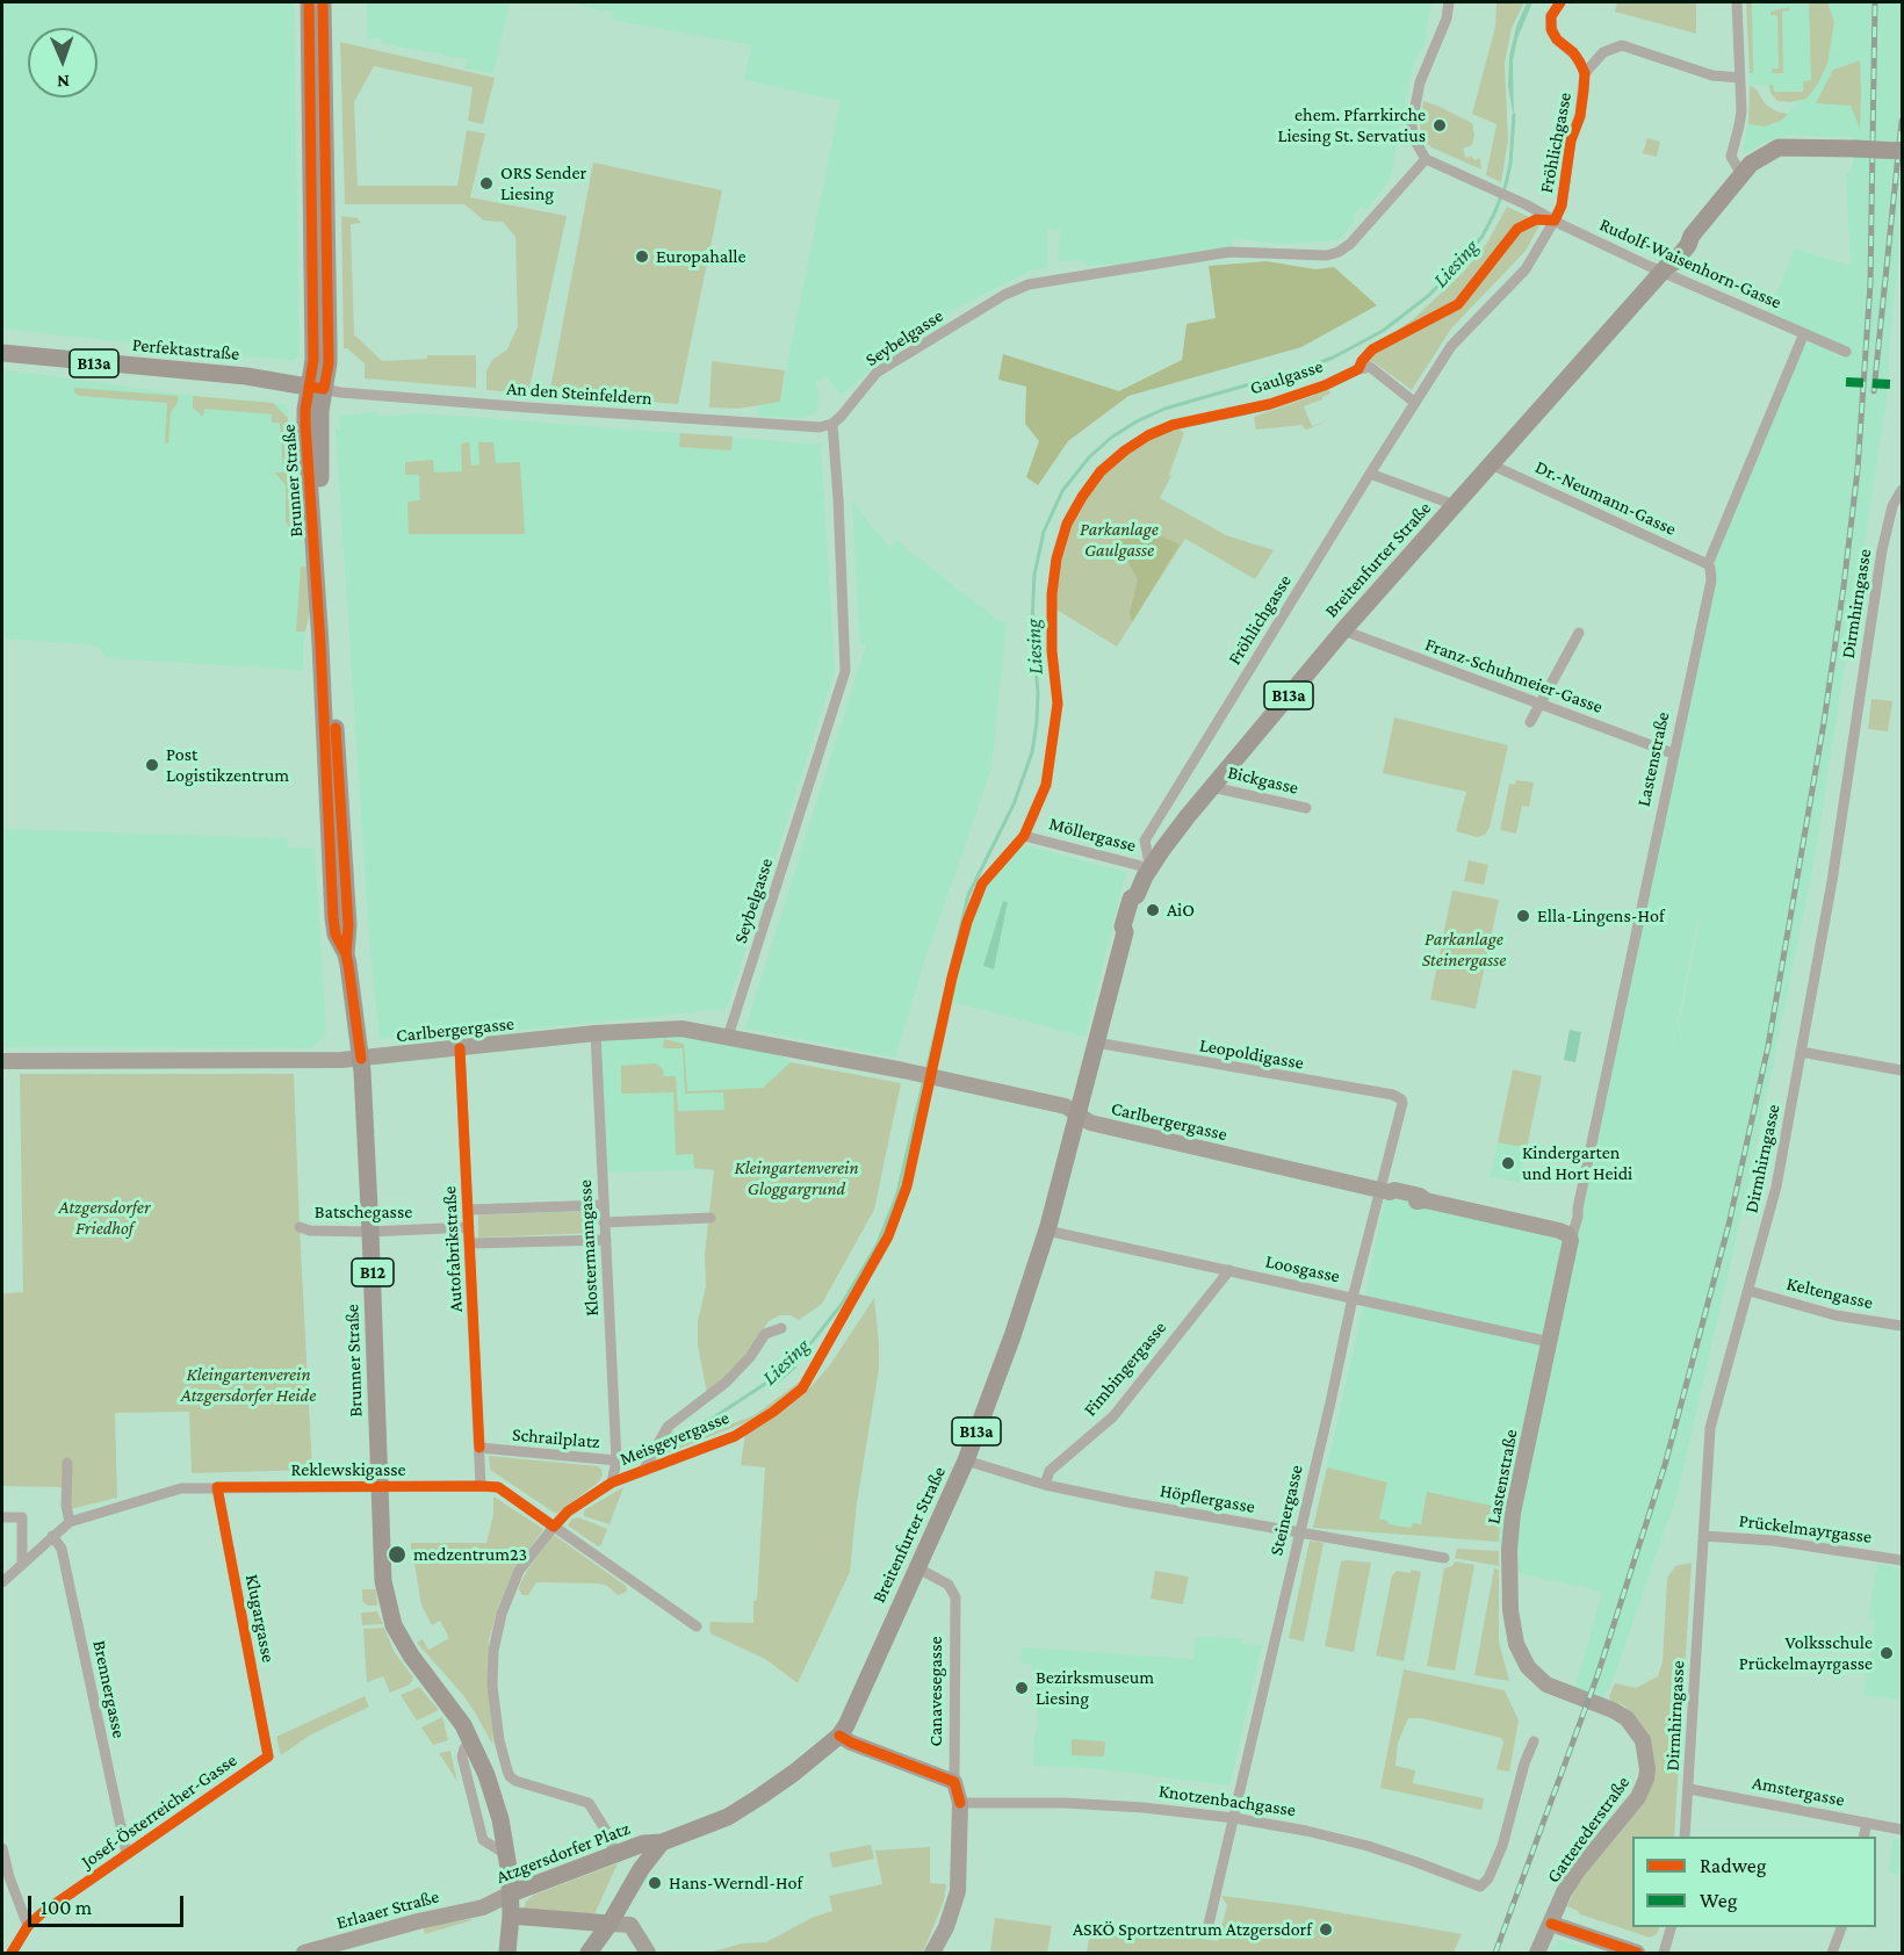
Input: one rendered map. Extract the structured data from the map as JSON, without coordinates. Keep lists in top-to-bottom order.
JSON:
{
  "streets": {
    "main road": [
      "Perfektastraße",
      "B13a",
      "Brunner Straße",
      "Breitenfurter Straße",
      "B12",
      "Atzgersdorfer Platz"
    ],
    "street": [
      "Fröhlichgasse",
      "Rudolf-Waisenhorn-Gasse",
      "Seybelgasse",
      "Gaulgasse",
      "An den Steinfeldern",
      "Dr.-Neumann-Gasse",
      "Dirmhirngasse",
      "Franz-Schuhmeier-Gasse",
      "Lastenstraße",
      "Bickgasse",
      "Möllergasse",
      "Carlbergergasse",
      "Leopoldigasse",
      "Batschegasse",
      "Klostermanngasse",
      "Autofabrikstraße",
      "Loosgasse",
      "Keltengasse",
      "Fimbingergasse",
      "Schrailplatz",
      "Meisgeyergasse",
      "Reklewskigasse",
      "Höpflergasse",
      "Steinergasse",
      "Prückelmayrgasse",
      "Klugargasse",
      "Brennergasse",
      "Canavesegasse",
      "Amstergasse",
      "Knotzenbachgasse",
      "Josef-Österreicher-Gasse",
      "Gatterederstraße",
      "Erlaaer Straße"
    ]
  },
  "crossings": [
    ["Fröhlichgasse", "Rudolf-Waisenhorn-Gasse"],
    ["Fröhlichgasse", "Gaulgasse"],
    ["Fröhlichgasse", "Breitenfurter Straße"],
    ["Fröhlichgasse", "Möllergasse"],
    ["Rudolf-Waisenhorn-Gasse", "Seybelgasse"],
    ["Rudolf-Waisenhorn-Gasse", "Breitenfurter Straße"],
    ["Rudolf-Waisenhorn-Gasse", "Lastenstraße"],
    ["Seybelgasse", "An den Steinfeldern"],
    ["Seybelgasse", "Carlbergergasse"],
    ["Perfektastraße", "An den Steinfeldern"],
    ["Perfektastraße", "Brunner Straße"],
    ["An den Steinfeldern", "Brunner Straße"],
    ["Brunner Straße", "Carlbergergasse"],
    ["Brunner Straße", "Batschegasse"],
    ["Brunner Straße", "Reklewskigasse"],
    ["Brunner Straße", "Atzgersdorfer Platz"],
    ["Dr.-Neumann-Gasse", "Breitenfurter Straße"],
    ["Dr.-Neumann-Gasse", "Lastenstraße"],
    ["Breitenfurter Straße", "Franz-Schuhmeier-Gasse"],
    ["Breitenfurter Straße", "Bickgasse"],
    ["Breitenfurter Straße", "Möllergasse"],
    ["Breitenfurter Straße", "Carlbergergasse"],
    ["Breitenfurter Straße", "Leopoldigasse"],
    ["Breitenfurter Straße", "Loosgasse"],
    ["Breitenfurter Straße", "Höpflergasse"],
    ["Breitenfurter Straße", "Canavesegasse"],
    ["Breitenfurter Straße", "Atzgersdorfer Platz"],
    ["Dirmhirngasse", "Keltengasse"],
    ["Dirmhirngasse", "Prückelmayrgasse"],
    ["Dirmhirngasse", "Amstergasse"],
    ["Franz-Schuhmeier-Gasse", "Lastenstraße"],
    ["Lastenstraße", "Carlbergergasse"],
    ["Lastenstraße", "Loosgasse"],
    ["Lastenstraße", "Gatterederstraße"],
    ["Carlbergergasse", "Klostermanngasse"],
    ["Carlbergergasse", "Autofabrikstraße"],
    ["Carlbergergasse", "Steinergasse"],
    ["Leopoldigasse", "Steinergasse"],
    ["Batschegasse", "Autofabrikstraße"],
    ["Klostermanngasse", "Schrailplatz"],
    ["Autofabrikstraße", "Schrailplatz"],
    ["Autofabrikstraße", "Reklewskigasse"],
    ["Loosgasse", "Fimbingergasse"],
    ["Loosgasse", "Steinergasse"],
    ["Fimbingergasse", "Höpflergasse"],
    ["Schrailplatz", "Meisgeyergasse"],
    ["Reklewskigasse", "Klugargasse"],
    ["Reklewskigasse", "Brennergasse"],
    ["Höpflergasse", "Steinergasse"],
    ["Steinergasse", "Knotzenbachgasse"],
    ["Klugargasse", "Josef-Österreicher-Gasse"],
    ["Brennergasse", "Josef-Österreicher-Gasse"],
    ["Canavesegasse", "Knotzenbachgasse"],
    ["Atzgersdorfer Platz", "Erlaaer Straße"]
  ],
  "water": ["Liesing"],
  "parks": [
    "Parkanlage Gaulgasse",
    "Parkanlage Steinergasse",
    "Kleingartenverein Gloggargrund",
    "Atzgersdorfer Friedhof",
    "Kleingartenverein Atzgersdorfer Heide"
  ],
  "places": [
    "ehem. Pfarrkirche Liesing St. Servatius",
    "ORS Sender Liesing",
    "Europahalle",
    "Post Logistikzentrum",
    "AiO",
    "Ella-Lingens-Hof",
    "Kindergarten und Hort Heidi",
    "medzentrum23",
    "Volksschule Prückelmayrgasse",
    "Bezirksmuseum Liesing",
    "Hans-Werndl-Hof",
    "ASKÖ Sportzentrum Atzgersdorf"
  ],
  "legend": ["Radweg", "Weg"],
  "scale_bar": "100 m",
  "north": "bottom"
}
